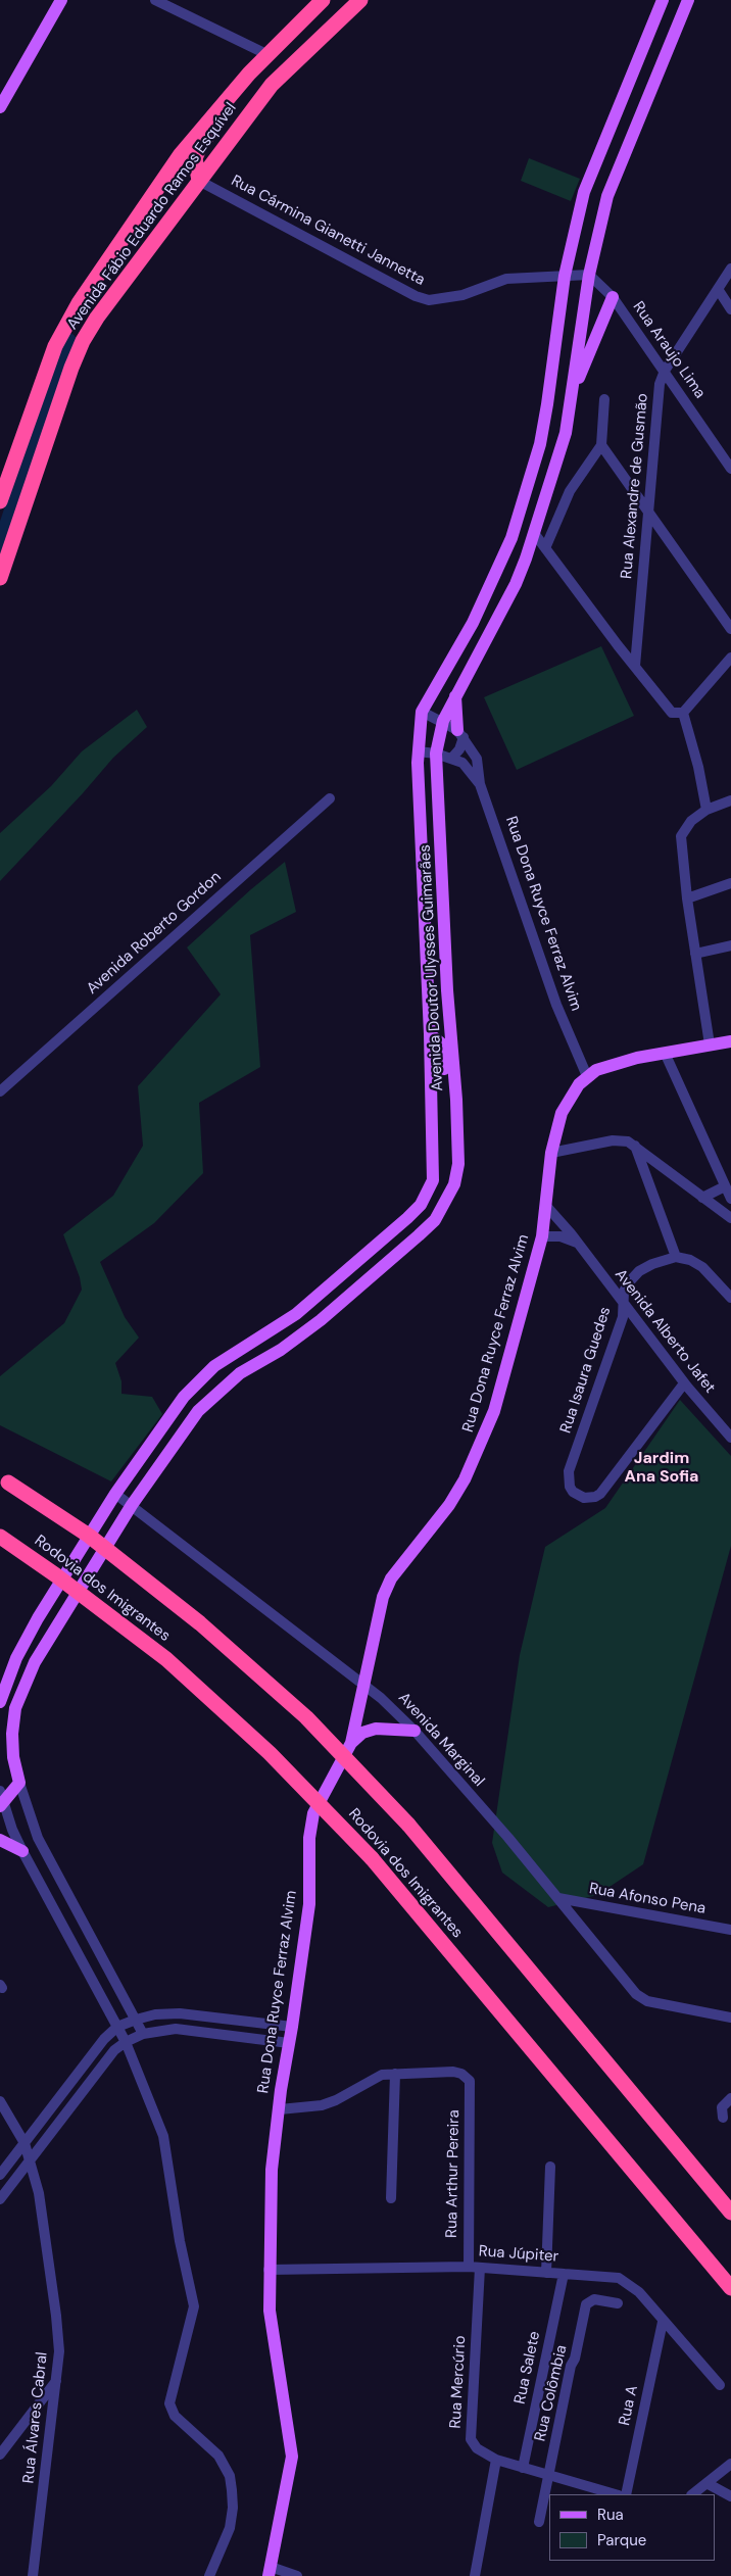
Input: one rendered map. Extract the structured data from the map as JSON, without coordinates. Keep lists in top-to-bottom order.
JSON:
{
  "streets": {
    "highway": ["Avenida Fábio Eduardo Ramos Esquível", "Rodovia dos Imigrantes"],
    "main road": ["Rua Dona Ruyce Ferraz Alvim", "Avenida Doutor Ulysses Guimarães"],
    "street": [
      "Rua Cármina Gianetti Jannetta",
      "Rua Araujo Lima",
      "Rua Alexandre de Gusmão",
      "Avenida Roberto Gordon",
      "Avenida Alberto Jafet",
      "Rua Isaura Guedes",
      "Avenida Marginal",
      "Rua Afonso Pena",
      "Rua Arthur Pereira",
      "Rua Júpiter",
      "Rua Salete",
      "Rua Mercúrio",
      "Rua Colômbia",
      "Rua A",
      "Rua Álvares Cabral"
    ]
  },
  "crossings": [
    ["Avenida Fábio Eduardo Ramos Esquível", "Rua Cármina Gianetti Jannetta"],
    ["Rua Cármina Gianetti Jannetta", "Avenida Doutor Ulysses Guimarães"],
    ["Rua Araujo Lima", "Rua Alexandre de Gusmão"],
    ["Rua Araujo Lima", "Avenida Doutor Ulysses Guimarães"],
    ["Rua Dona Ruyce Ferraz Alvim", "Avenida Doutor Ulysses Guimarães"],
    ["Rua Dona Ruyce Ferraz Alvim", "Avenida Alberto Jafet"],
    ["Rua Dona Ruyce Ferraz Alvim", "Avenida Marginal"],
    ["Rua Dona Ruyce Ferraz Alvim", "Rua Júpiter"],
    ["Avenida Doutor Ulysses Guimarães", "Avenida Marginal"],
    ["Avenida Alberto Jafet", "Rua Isaura Guedes"],
    ["Avenida Marginal", "Rua Afonso Pena"],
    ["Rua Arthur Pereira", "Rua Júpiter"],
    ["Rua Júpiter", "Rua Salete"],
    ["Rua Júpiter", "Rua Mercúrio"],
    ["Rua Júpiter", "Rua A"]
  ],
  "districts": ["Jardim Ana Sofia"],
  "legend": ["Rua", "Parque"]
}
